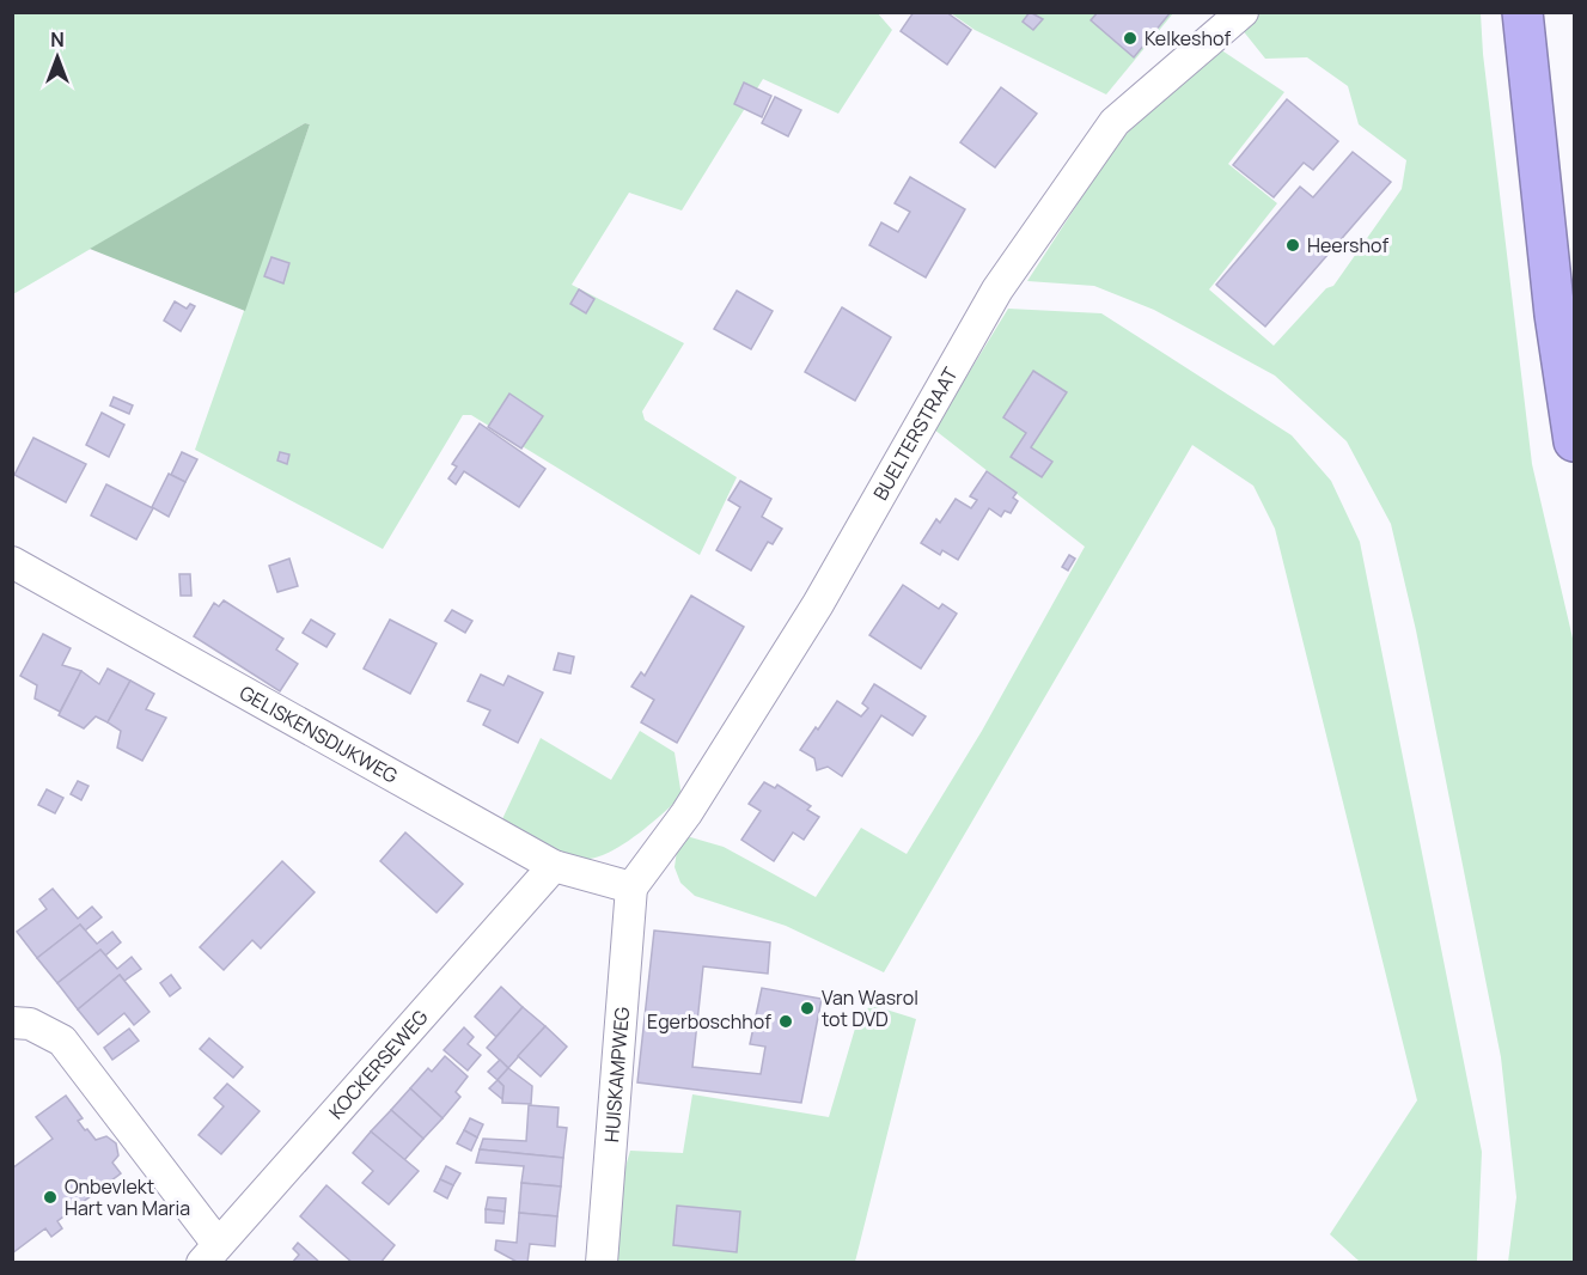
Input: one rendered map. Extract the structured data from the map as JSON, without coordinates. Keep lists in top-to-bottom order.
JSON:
{
  "streets": {
    "street": [
      "BUELTERSTRAAT",
      "GELISKENSDIJKWEG",
      "KOCKERSEWEG",
      "HUISKAMPWEG"
    ]
  },
  "crossings": [
    ["BUELTERSTRAAT", "GELISKENSDIJKWEG"],
    ["BUELTERSTRAAT", "HUISKAMPWEG"],
    ["GELISKENSDIJKWEG", "KOCKERSEWEG"],
    ["GELISKENSDIJKWEG", "HUISKAMPWEG"]
  ],
  "places": [
    "Kelkeshof",
    "Heershof",
    "Van Wasrol tot DVD",
    "Egerboschhof",
    "Onbevlekt Hart van Maria"
  ],
  "north": "top"
}
